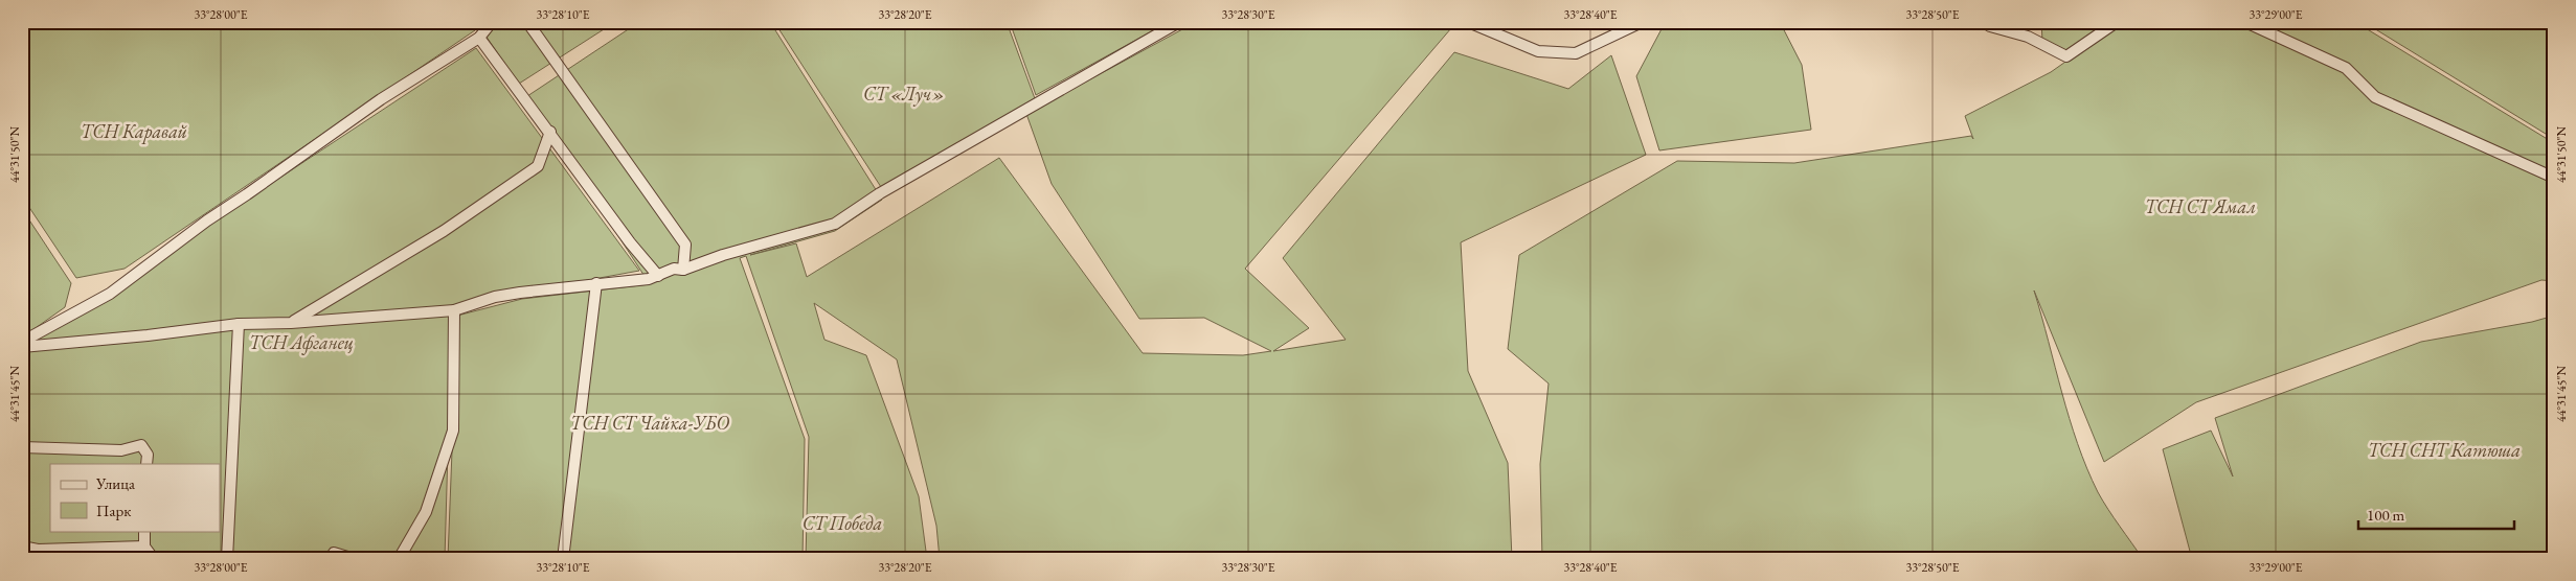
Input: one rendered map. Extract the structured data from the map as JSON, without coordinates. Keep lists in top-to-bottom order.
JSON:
{
  "parks": [
    "СТ «Луч»",
    "ТСН Каравай",
    "ТСН СТ Ямал",
    "ТСН Афганец",
    "ТСН СТ Чайка-УБО",
    "ТСН СНТ Катюша",
    "СТ Победа"
  ],
  "legend": ["Улица", "Парк"],
  "scale_bar": "100 m",
  "coordinates": [
    "33°28'00\"E",
    "33°28'10\"E",
    "33°28'20\"E",
    "33°28'30\"E",
    "33°28'40\"E",
    "33°28'50\"E",
    "33°29'00\"E",
    "44°31'50\"N",
    "44°31'45\"N"
  ]
}
